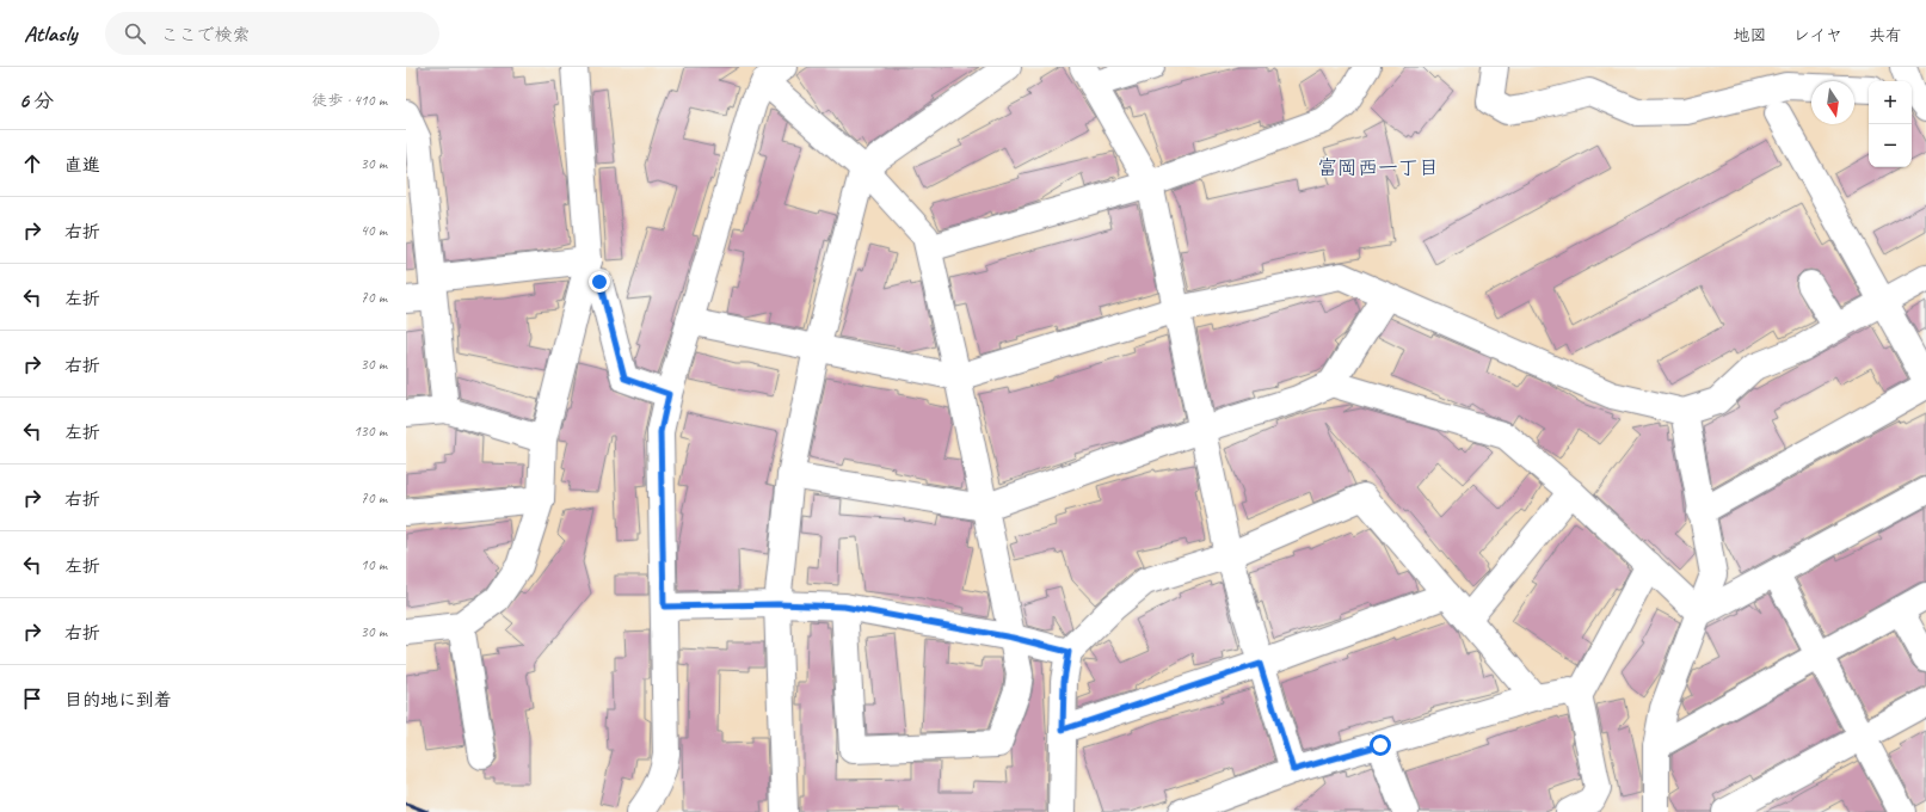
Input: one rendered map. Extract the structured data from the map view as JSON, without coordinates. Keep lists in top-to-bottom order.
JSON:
{
  "districts": ["富岡西一丁目"],
  "north": "bottom",
  "page": {
    "header": "Atlasly",
    "search": "ここで検索",
    "nav": ["地図", "レイヤ", "共有"],
    "heading": ["6 分", "徒歩 · 410 m"],
    "map_buttons": ["+", "−"],
    "list": [
      ["直進", "30 m"],
      ["右折", "40 m"],
      ["左折", "70 m"],
      ["右折", "30 m"],
      ["左折", "130 m"],
      ["右折", "70 m"],
      ["左折", "10 m"],
      ["右折", "30 m"],
      "目的地に到着"
    ]
  }
}
